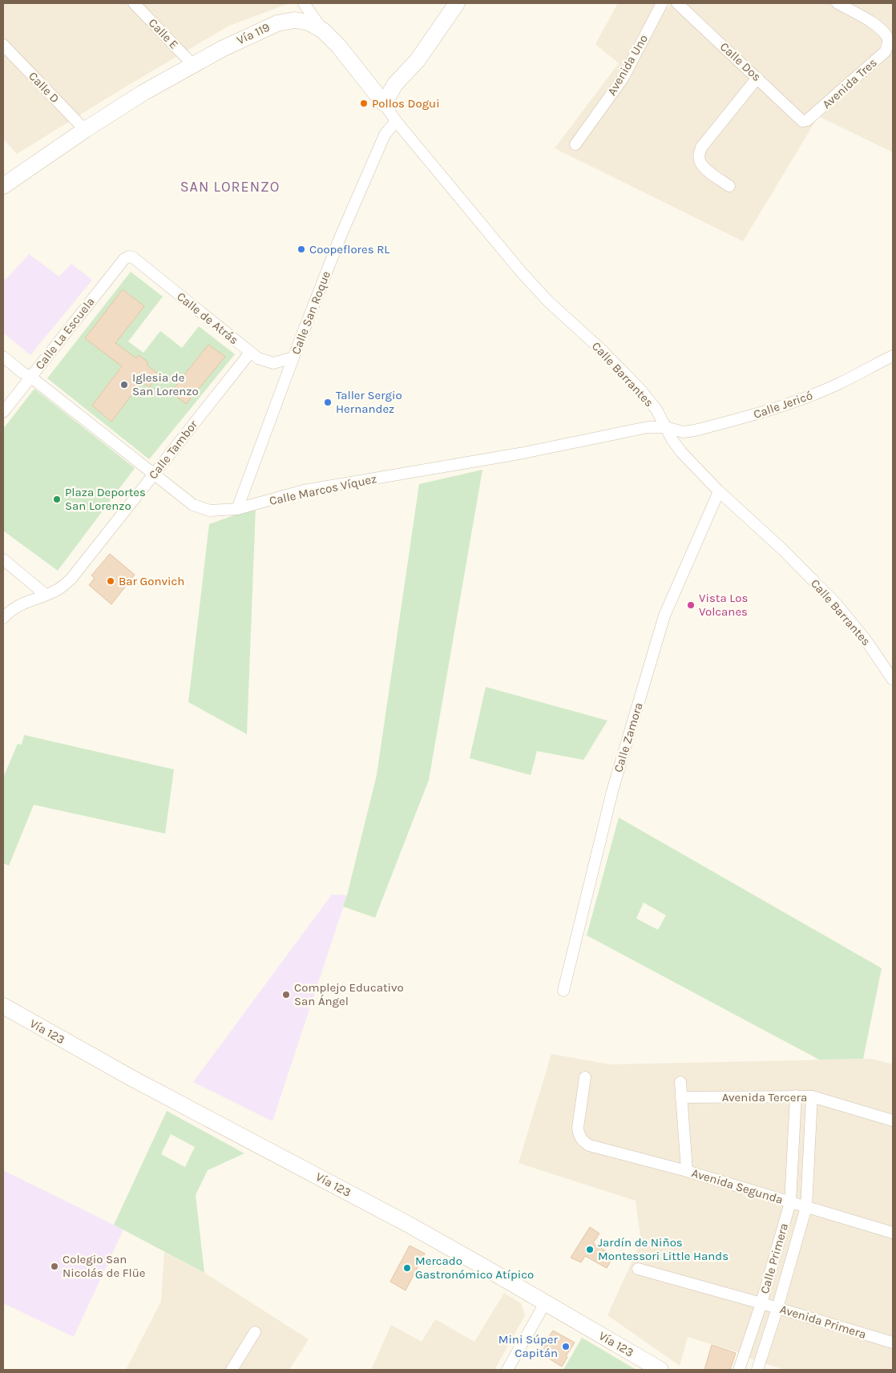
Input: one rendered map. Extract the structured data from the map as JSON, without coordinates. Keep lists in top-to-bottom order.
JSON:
{
  "streets": {
    "main road": ["Vía 119", "Vía 123"],
    "street": [
      "Calle E",
      "Calle Dos",
      "Avenida Uno",
      "Avenida Tres",
      "Calle D",
      "Calle San Roque",
      "Calle de Atrás",
      "Calle La Escuela",
      "Calle Barrantes",
      "Calle Jericó",
      "Calle Tambor",
      "Calle Marcos Víquez",
      "Calle Zamora",
      "Avenida Tercera",
      "Avenida Segunda",
      "Calle Primera",
      "Avenida Primera"
    ]
  },
  "crossings": [
    ["Calle E", "Vía 119"],
    ["Vía 119", "Calle D"],
    ["Vía 119", "Calle Barrantes"],
    ["Calle Dos", "Avenida Tres"],
    ["Calle San Roque", "Calle de Atrás"],
    ["Calle San Roque", "Calle Barrantes"],
    ["Calle San Roque", "Calle Marcos Víquez"],
    ["Calle de Atrás", "Calle La Escuela"],
    ["Calle de Atrás", "Calle Tambor"],
    ["Calle La Escuela", "Calle Marcos Víquez"],
    ["Calle Barrantes", "Calle Jericó"],
    ["Calle Barrantes", "Calle Marcos Víquez"],
    ["Calle Barrantes", "Calle Zamora"],
    ["Calle Jericó", "Calle Marcos Víquez"],
    ["Calle Tambor", "Calle Marcos Víquez"],
    ["Avenida Tercera", "Calle Primera"],
    ["Avenida Segunda", "Calle Primera"],
    ["Calle Primera", "Avenida Primera"]
  ],
  "districts": ["SAN LORENZO"],
  "places": [
    "Pollos Dogui",
    "Coopeflores RL",
    "Iglesia de San Lorenzo",
    "Taller Sergio Hernandez",
    "Plaza Deportes San Lorenzo",
    "Bar Gonvich",
    "Vista Los Volcanes",
    "Complejo Educativo San Ángel",
    "Jardín de Niños Montessori Little Hands",
    "Colegio San Nicolás de Flüe",
    "Mercado Gastronómico Atípico",
    "Mini Súper Capitán"
  ]
}
